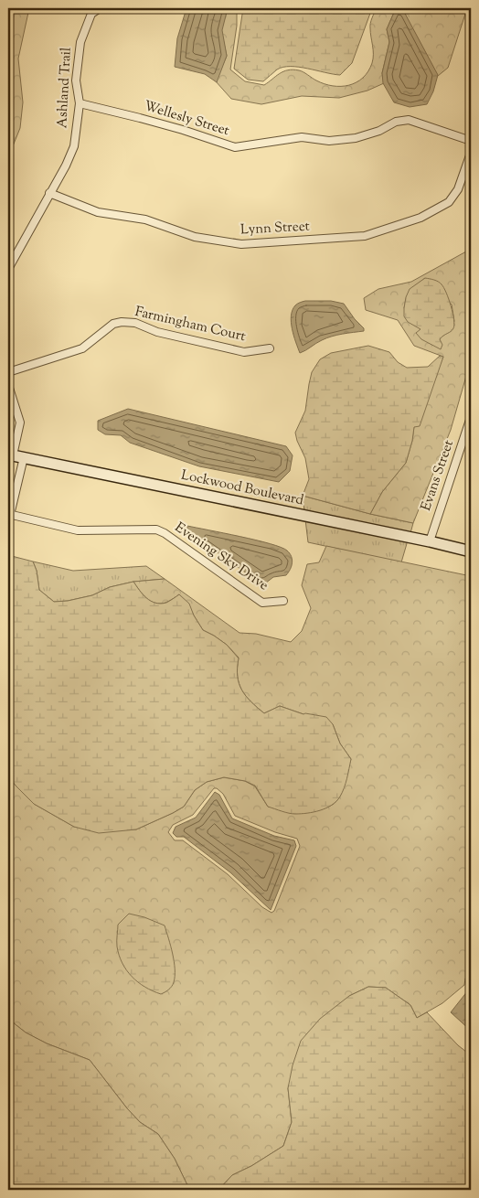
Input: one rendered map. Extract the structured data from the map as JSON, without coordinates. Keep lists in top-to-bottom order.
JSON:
{
  "streets": {
    "street": [
      "Ashland Trail",
      "Wellesly Street",
      "Lynn Street",
      "Farmingham Court",
      "Evans Street",
      "Lockwood Boulevard",
      "Evening Sky Drive"
    ]
  },
  "crossings": [
    ["Ashland Trail", "Wellesly Street"],
    ["Ashland Trail", "Lynn Street"],
    ["Evans Street", "Lockwood Boulevard"],
    ["Lockwood Boulevard", "Evening Sky Drive"]
  ]
}
